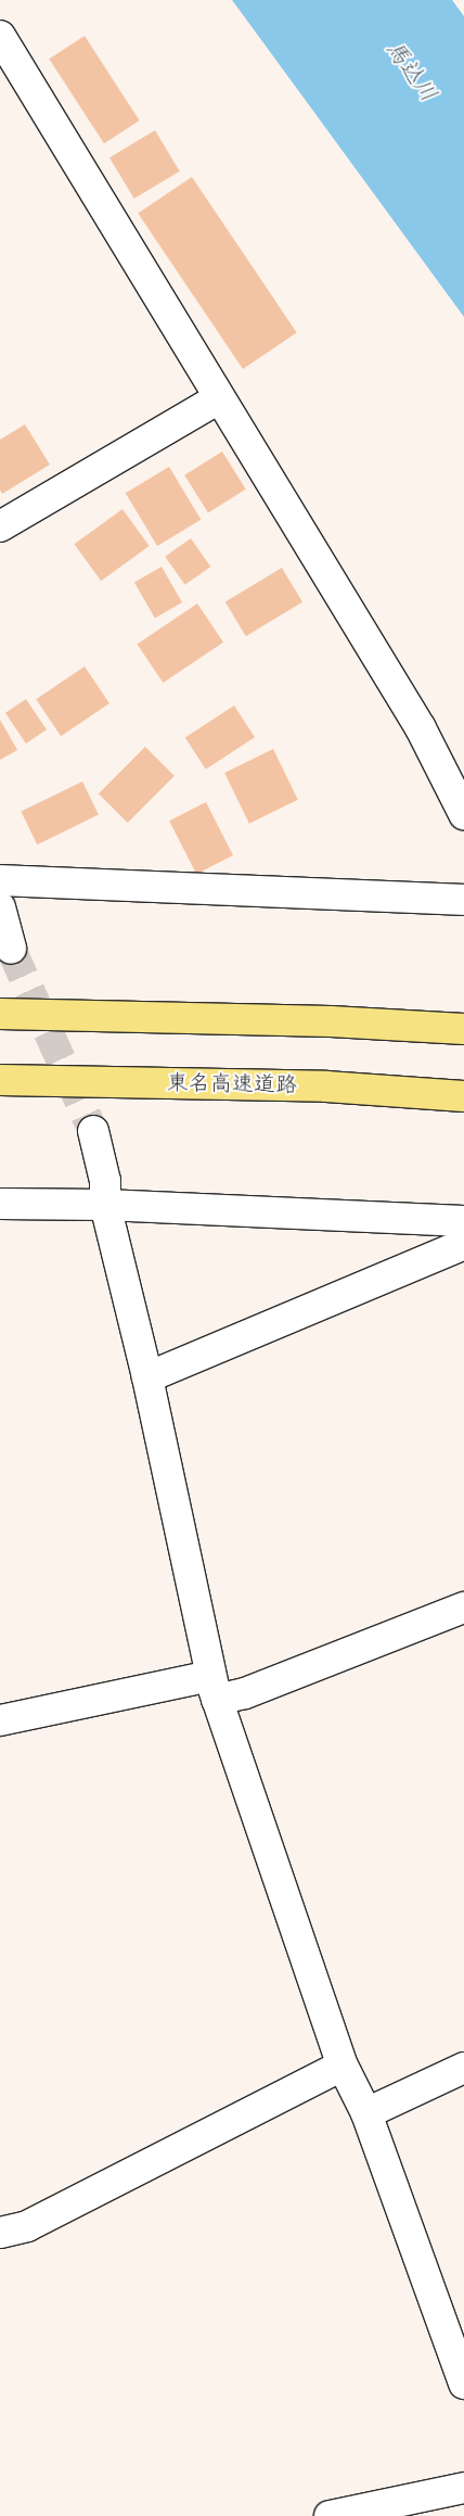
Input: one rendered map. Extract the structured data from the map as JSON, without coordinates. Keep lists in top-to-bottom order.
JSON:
{
  "streets": {
    "highway": ["東名高速道路"]
  },
  "water": ["馬込川"]
}
